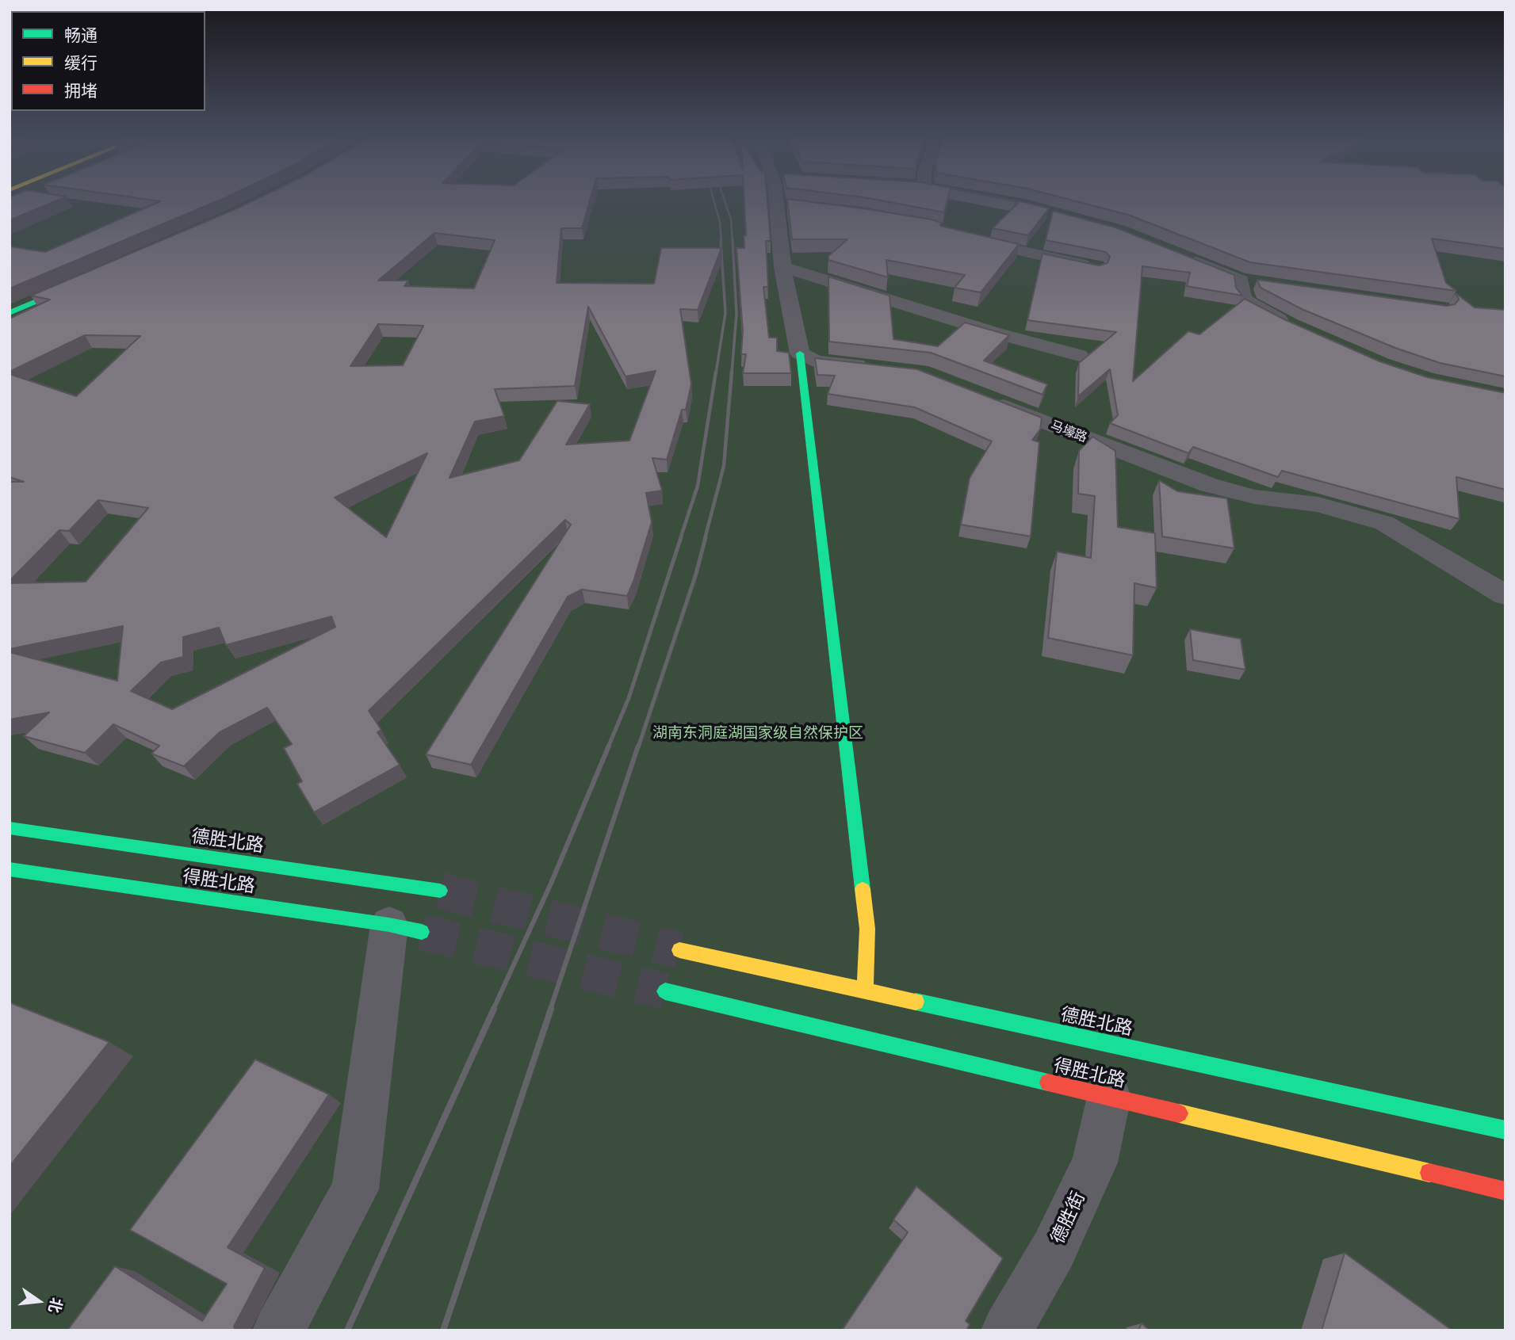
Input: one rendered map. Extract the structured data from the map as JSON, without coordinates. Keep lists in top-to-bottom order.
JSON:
{
  "streets": {
    "main road": ["德胜北路", "得胜北路"],
    "street": ["马壕路", "德胜街"]
  },
  "crossings": [
    ["得胜北路", "德胜街"]
  ],
  "parks": ["湖南东洞庭湖国家级自然保护区"],
  "legend": ["畅通", "缓行", "拥堵"],
  "north": "right"
}
